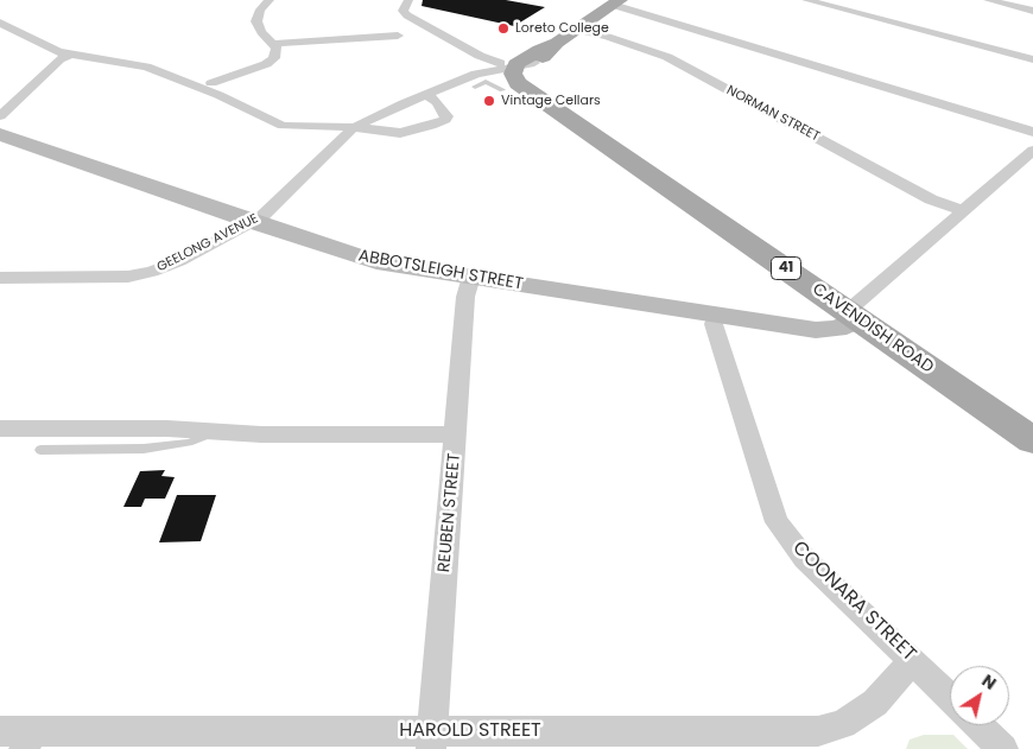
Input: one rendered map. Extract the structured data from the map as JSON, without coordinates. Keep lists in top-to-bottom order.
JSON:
{
  "streets": {
    "main road": ["41", "CAVENDISH ROAD"],
    "street": [
      "NORMAN STREET",
      "GEELONG AVENUE",
      "ABBOTSLEIGH STREET",
      "REUBEN STREET",
      "COONARA STREET",
      "HAROLD STREET"
    ]
  },
  "crossings": [
    ["GEELONG AVENUE", "ABBOTSLEIGH STREET"],
    ["GEELONG AVENUE", "CAVENDISH ROAD"],
    ["ABBOTSLEIGH STREET", "CAVENDISH ROAD"],
    ["ABBOTSLEIGH STREET", "REUBEN STREET"],
    ["ABBOTSLEIGH STREET", "COONARA STREET"],
    ["REUBEN STREET", "HAROLD STREET"],
    ["COONARA STREET", "HAROLD STREET"]
  ],
  "places": ["Loreto College", "Vintage Cellars"],
  "north": "top right"
}
